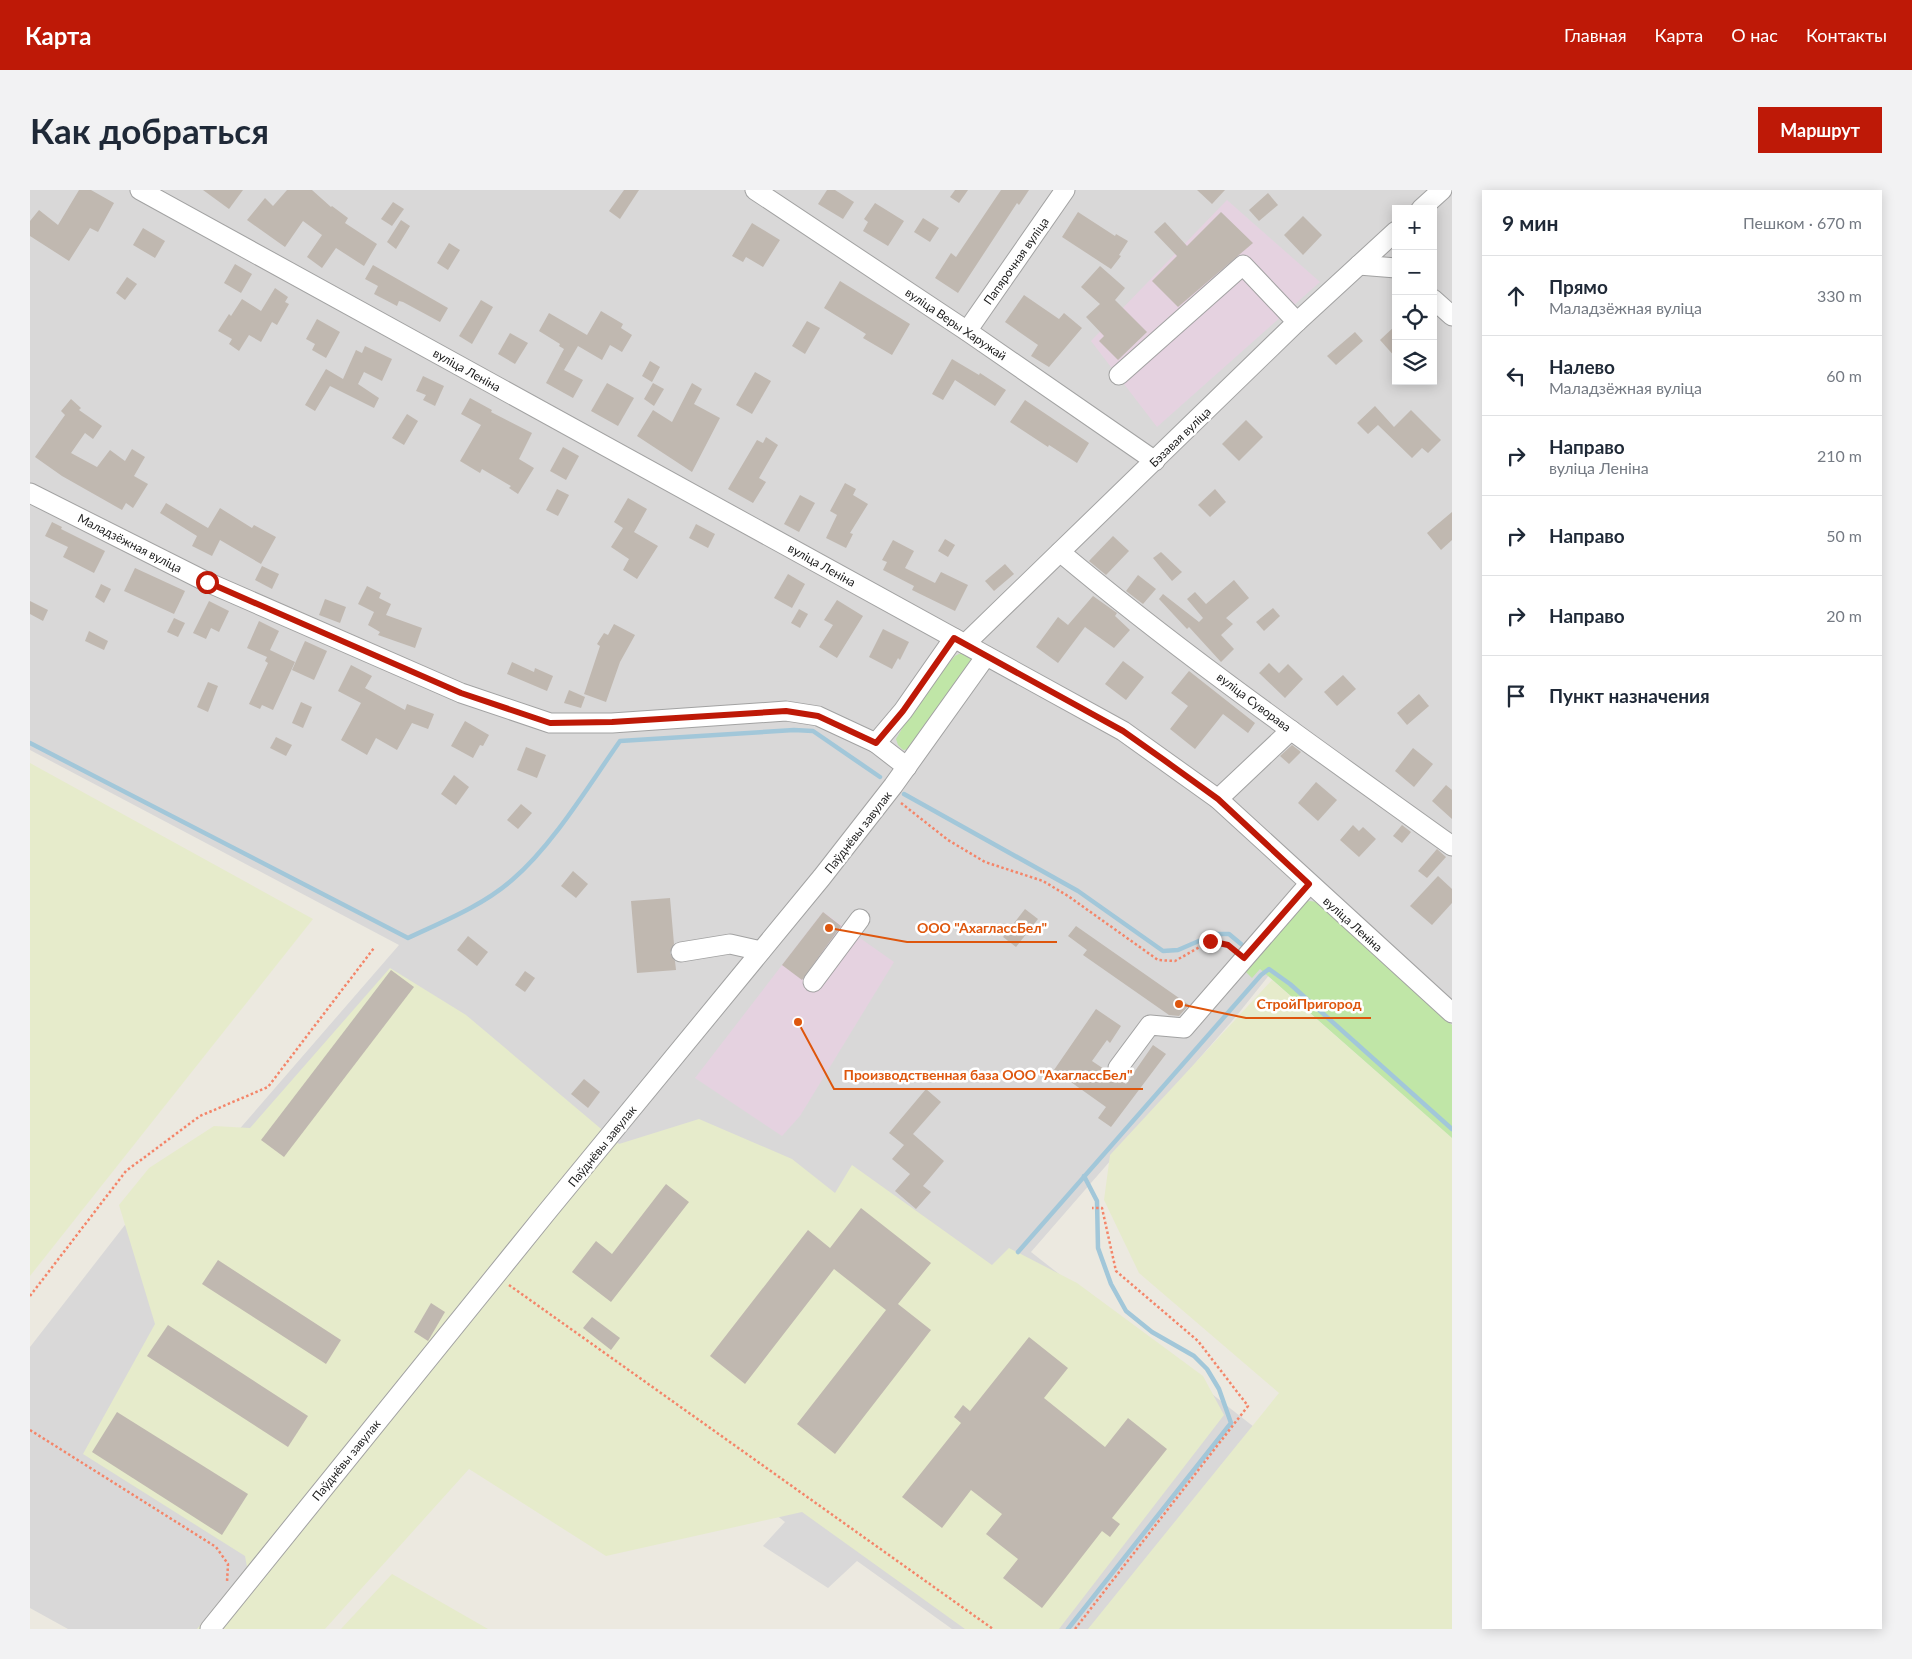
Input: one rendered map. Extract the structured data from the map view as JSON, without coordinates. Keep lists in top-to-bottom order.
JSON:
{
  "streets": {
    "street": [
      "Папярочная вуліца",
      "вуліца Веры Харужай",
      "вуліца Леніна",
      "Бэзавая вуліца",
      "Маладзёжная вуліца",
      "вуліца Суворава",
      "Паўднёвы завулак"
    ]
  },
  "crossings": [
    ["Папярочная вуліца", "вуліца Веры Харужай"],
    ["вуліца Веры Харужай", "Бэзавая вуліца"],
    ["вуліца Леніна", "Бэзавая вуліца"],
    ["вуліца Леніна", "Паўднёвы завулак"],
    ["Бэзавая вуліца", "вуліца Суворава"],
    ["Маладзёжная вуліца", "Паўднёвы завулак"]
  ],
  "places": ["ООО \"АхаглассБел\"", "СтройПригород", "Производственная база ООО \"АхаглассБел\""],
  "page": {
    "header": "Карта",
    "nav": [
      "Главная",
      "Карта",
      "О нас",
      "Контакты"
    ],
    "buttons": "Маршрут",
    "title": "Как добраться",
    "heading": ["9 мин", "Пешком · 670 m"],
    "map_buttons": ["+", "−"],
    "list": [
      ["Прямо", "Маладзёжная вуліца", "330 m"],
      ["Налево", "Маладзёжная вуліца", "60 m"],
      ["Направо", "вуліца Леніна", "210 m"],
      ["Направо", "50 m"],
      ["Направо", "20 m"],
      "Пункт назначения"
    ]
  }
}
